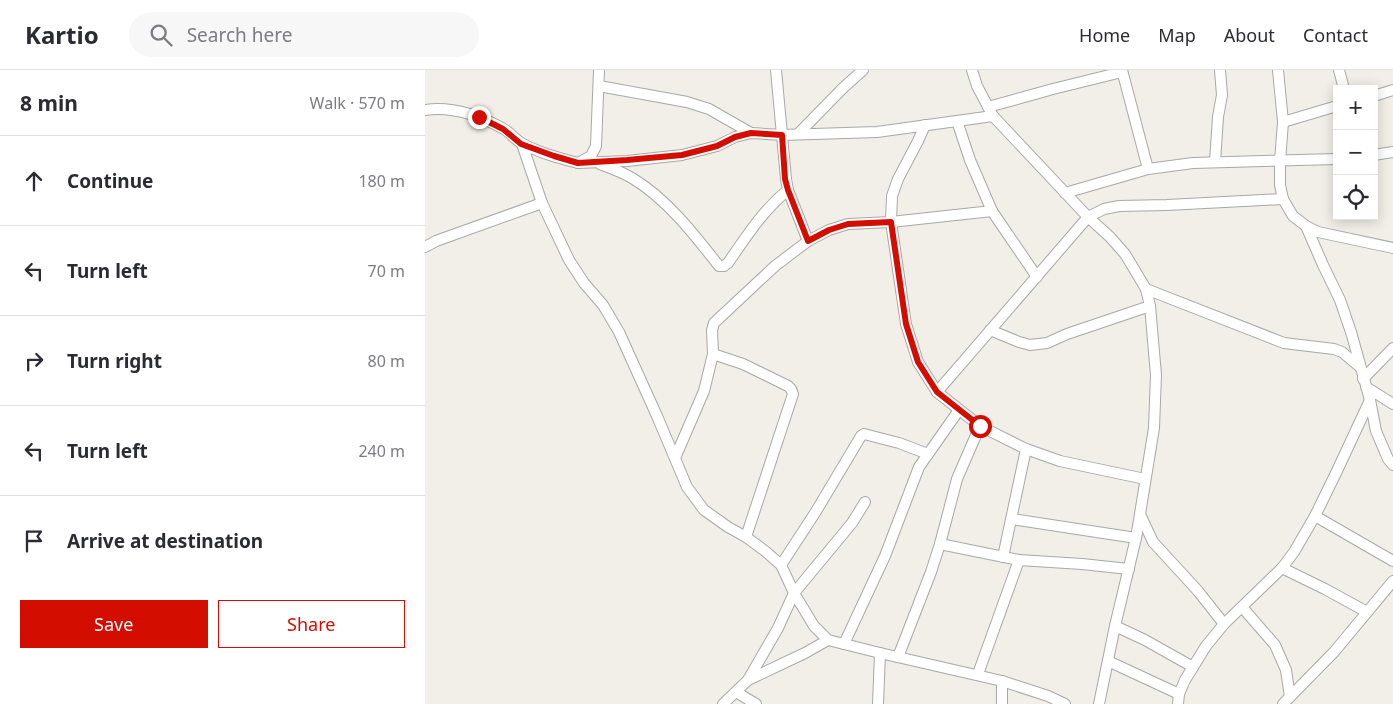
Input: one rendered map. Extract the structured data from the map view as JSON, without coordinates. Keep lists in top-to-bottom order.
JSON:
{
  "page": {
    "header": "Kartio",
    "search": "Search here",
    "nav": [
      "Home",
      "Map",
      "About",
      "Contact"
    ],
    "heading": ["8 min", "Walk · 570 m"],
    "map_buttons": ["+", "−"],
    "list": [
      ["Continue", "180 m"],
      ["Turn left", "70 m"],
      ["Turn right", "80 m"],
      ["Turn left", "240 m"],
      "Arrive at destination"
    ],
    "buttons": ["Save", "Share"]
  }
}
